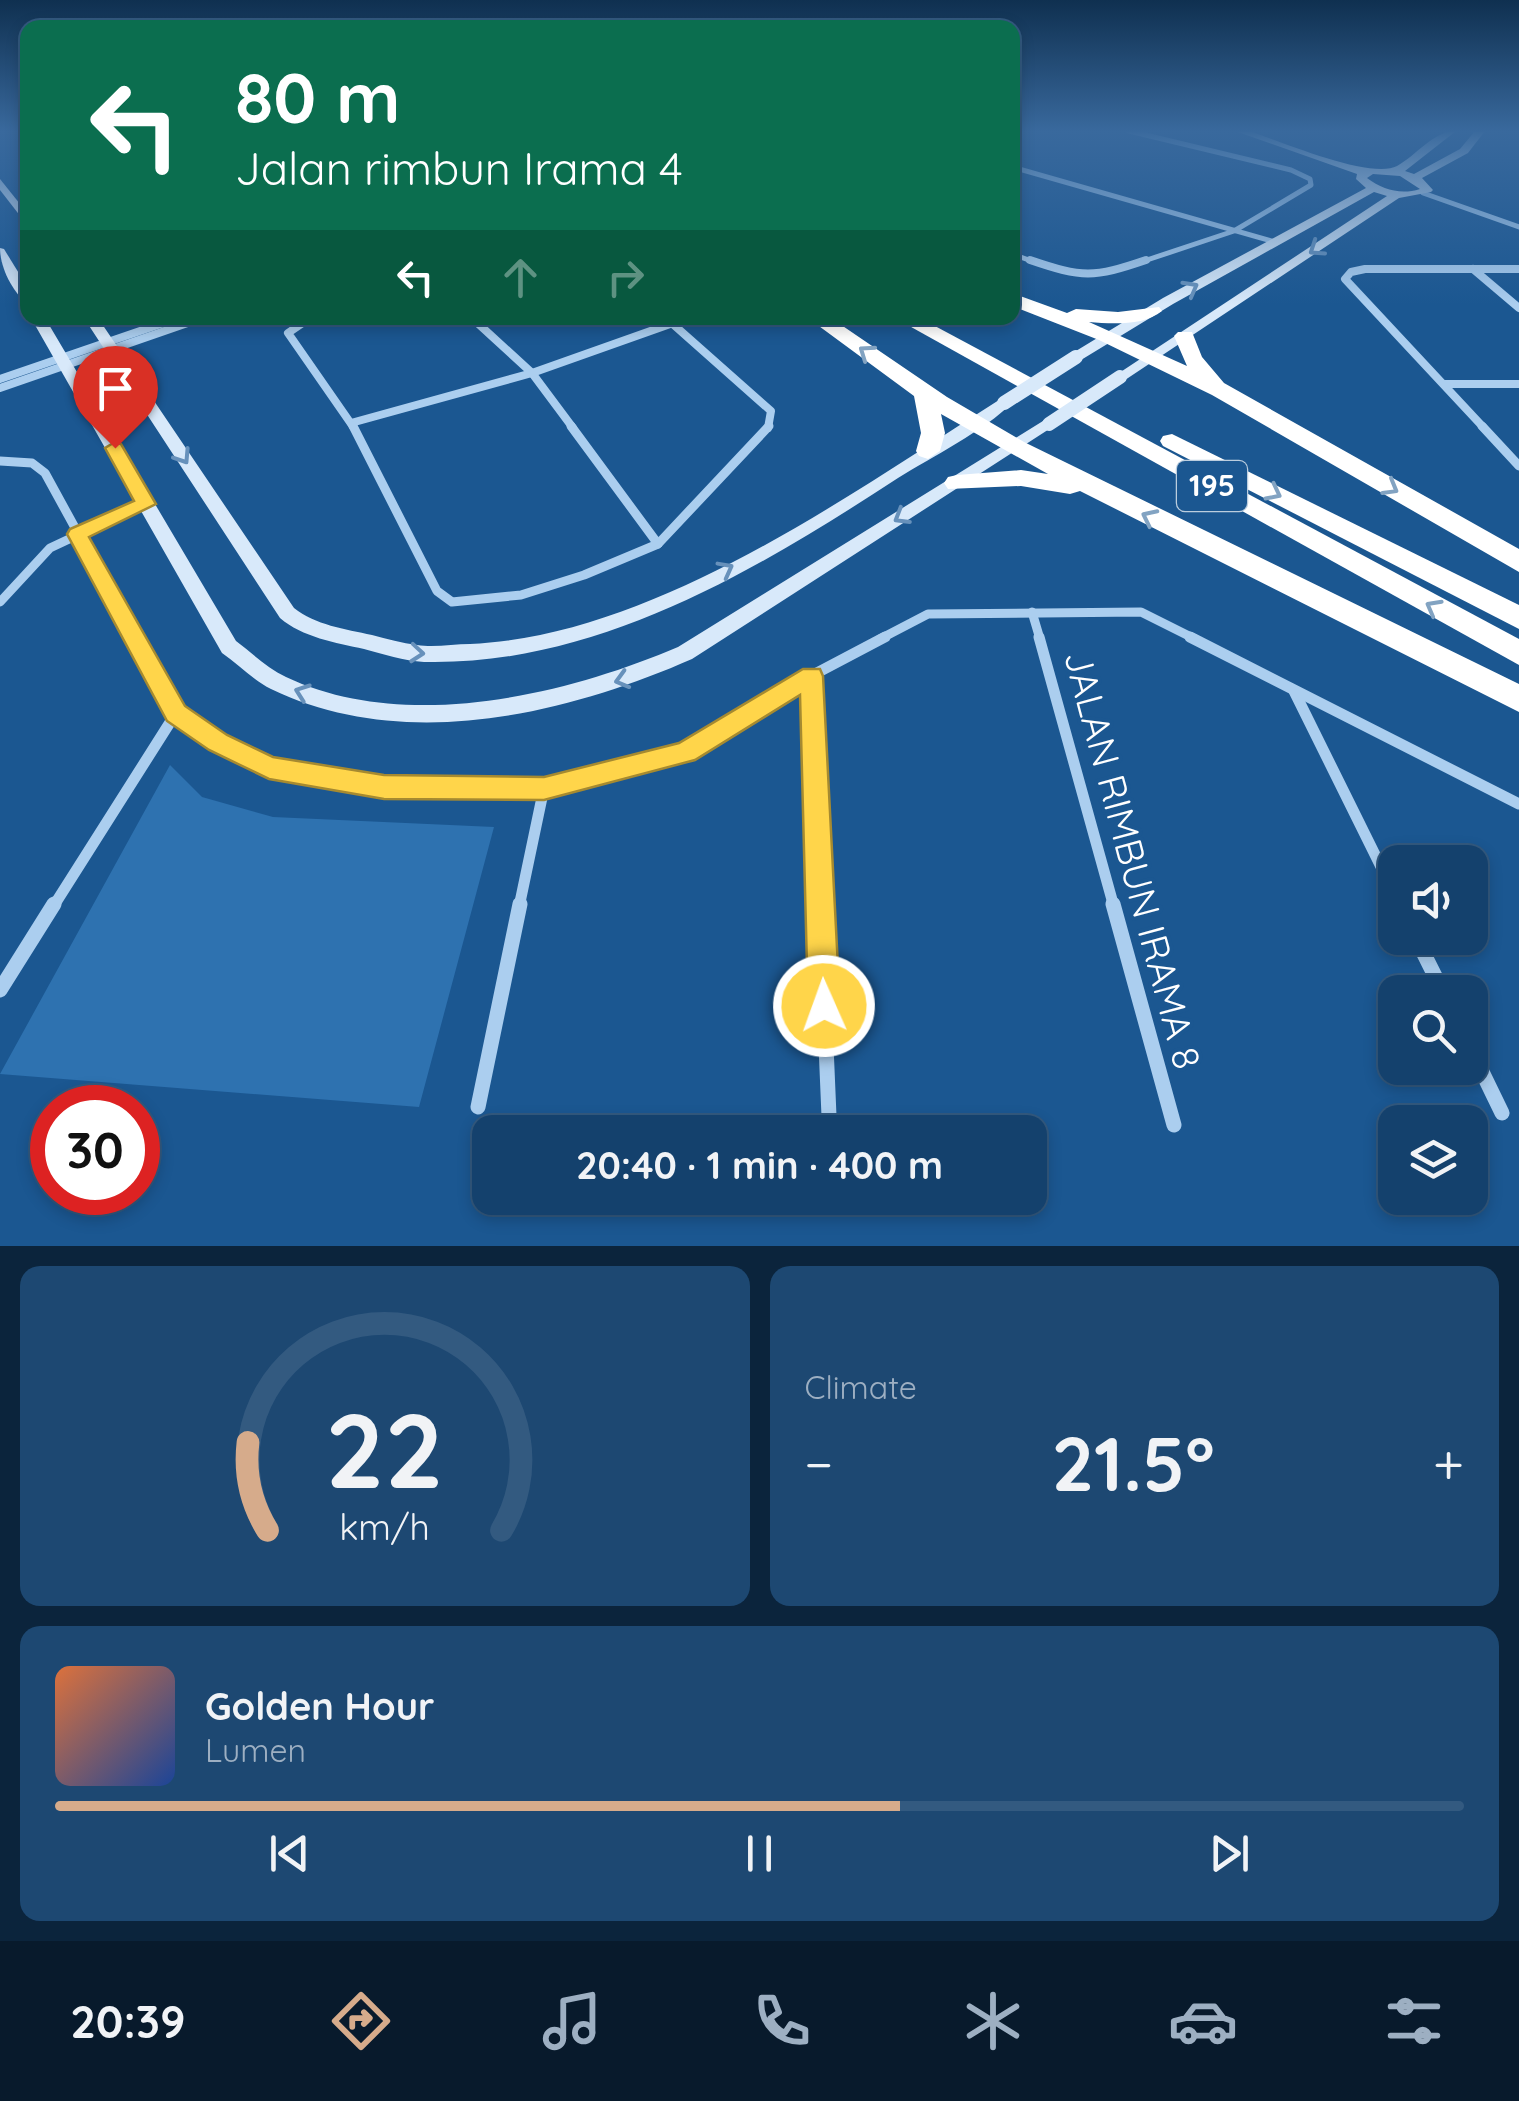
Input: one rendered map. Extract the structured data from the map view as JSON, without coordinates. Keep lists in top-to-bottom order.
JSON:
{
  "streets": {
    "highway": ["195"],
    "street": ["JALAN RIMBUN IRAMA 8"]
  },
  "page": {
    "turn": ["80 m", "Jalan rimbun Irama 4"],
    "limit": "30",
    "trip": "20:40 · 1 min · 400 m",
    "tile": "Climate",
    "heat": ["−", "21.5°", "+"],
    "song": ["Golden Hour", "Lumen"],
    "tabs": "20:39",
    "gauge": ["22", "km/h"]
  }
}
